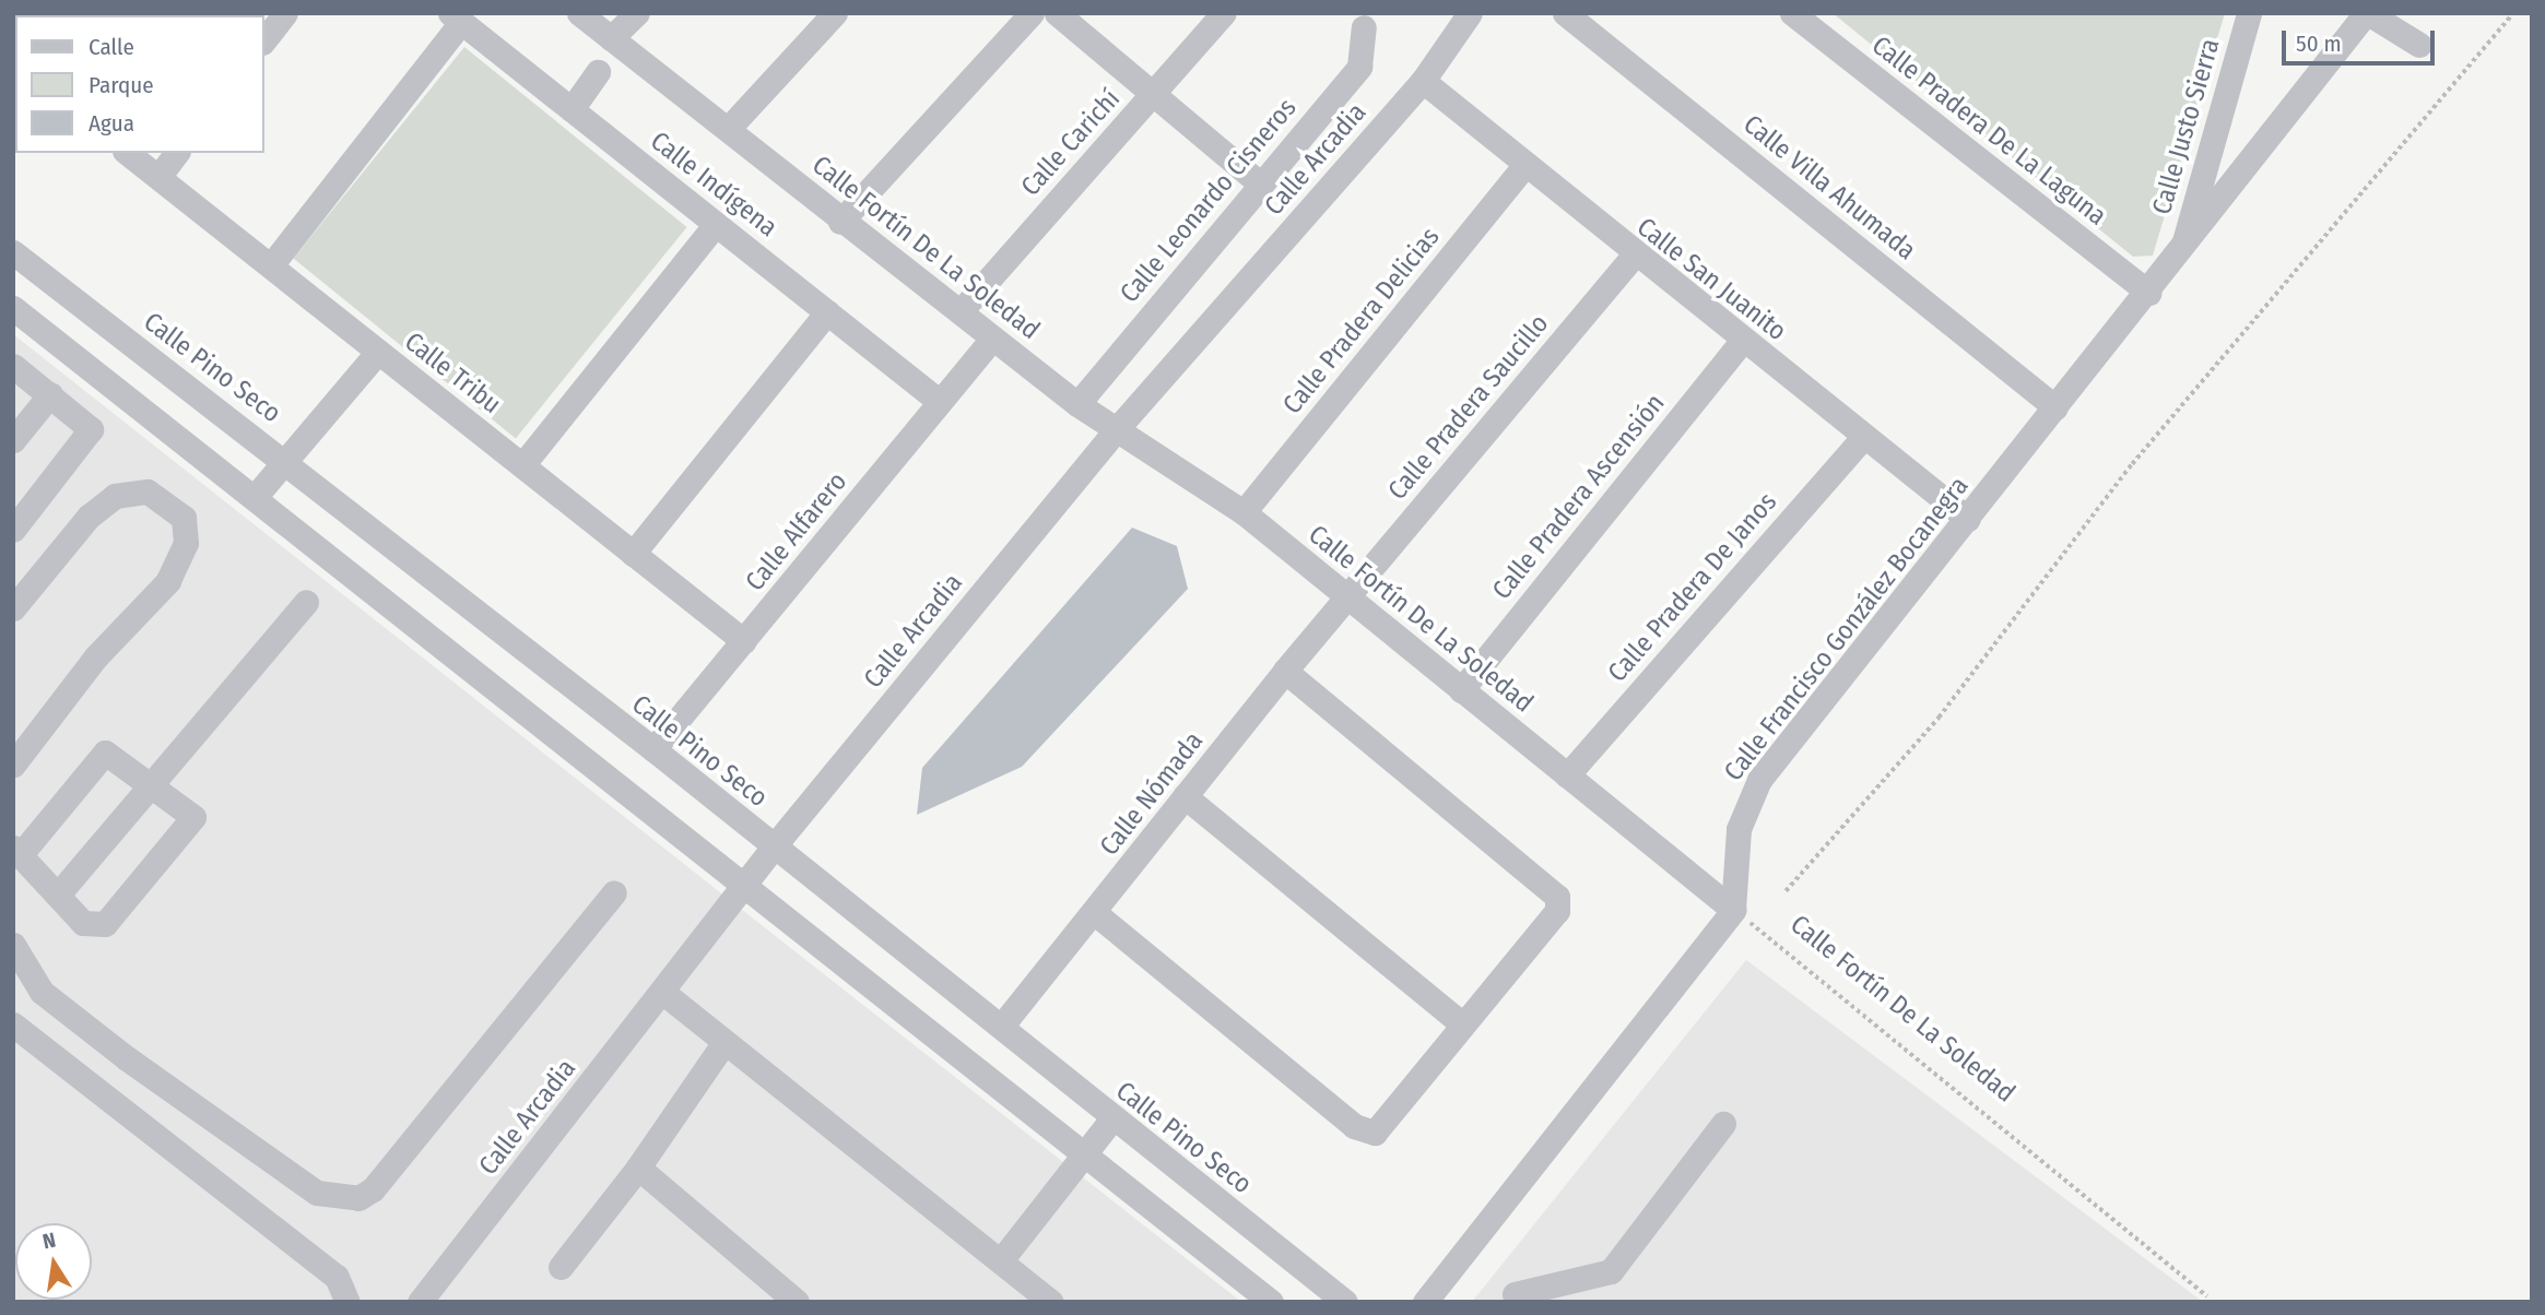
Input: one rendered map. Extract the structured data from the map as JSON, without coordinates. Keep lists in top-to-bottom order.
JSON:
{
  "streets": {
    "street": [
      "Calle Justo Sierra",
      "Calle Pradera De La Laguna",
      "Calle Carichí",
      "Calle Arcadia",
      "Calle Indígena",
      "Calle Villa Ahumada",
      "Calle Leonardo Cisneros",
      "Calle Fortín De La Soledad",
      "Calle San Juanito",
      "Calle Pradera Delicias",
      "Calle Pino Seco",
      "Calle Tribu",
      "Calle Pradera Saucillo",
      "Calle Pradera Ascensión",
      "Calle Alfarero",
      "Calle Pradera De Janos",
      "Calle Francisco González Bocanegra",
      "Calle Nómada"
    ]
  },
  "crossings": [
    ["Calle Justo Sierra", "Calle Francisco González Bocanegra"],
    ["Calle Pradera De La Laguna", "Calle Francisco González Bocanegra"],
    ["Calle Carichí", "Calle Fortín De La Soledad"],
    ["Calle Arcadia", "Calle Fortín De La Soledad"],
    ["Calle Arcadia", "Calle San Juanito"],
    ["Calle Arcadia", "Calle Pino Seco"],
    ["Calle Indígena", "Calle Alfarero"],
    ["Calle Villa Ahumada", "Calle Francisco González Bocanegra"],
    ["Calle Leonardo Cisneros", "Calle Fortín De La Soledad"],
    ["Calle Fortín De La Soledad", "Calle Pradera Delicias"],
    ["Calle Fortín De La Soledad", "Calle Pradera Saucillo"],
    ["Calle Fortín De La Soledad", "Calle Pradera Ascensión"],
    ["Calle Fortín De La Soledad", "Calle Pradera De Janos"],
    ["Calle Fortín De La Soledad", "Calle Francisco González Bocanegra"],
    ["Calle Fortín De La Soledad", "Calle Nómada"],
    ["Calle San Juanito", "Calle Pradera Delicias"],
    ["Calle San Juanito", "Calle Pradera Saucillo"],
    ["Calle San Juanito", "Calle Pradera Ascensión"],
    ["Calle San Juanito", "Calle Pradera De Janos"],
    ["Calle San Juanito", "Calle Francisco González Bocanegra"],
    ["Calle Pino Seco", "Calle Alfarero"],
    ["Calle Pino Seco", "Calle Nómada"],
    ["Calle Tribu", "Calle Alfarero"],
    ["Calle Pradera Saucillo", "Calle Nómada"]
  ],
  "legend": ["Calle", "Parque", "Agua"],
  "scale_bar": "50 m",
  "north": "top"
}
